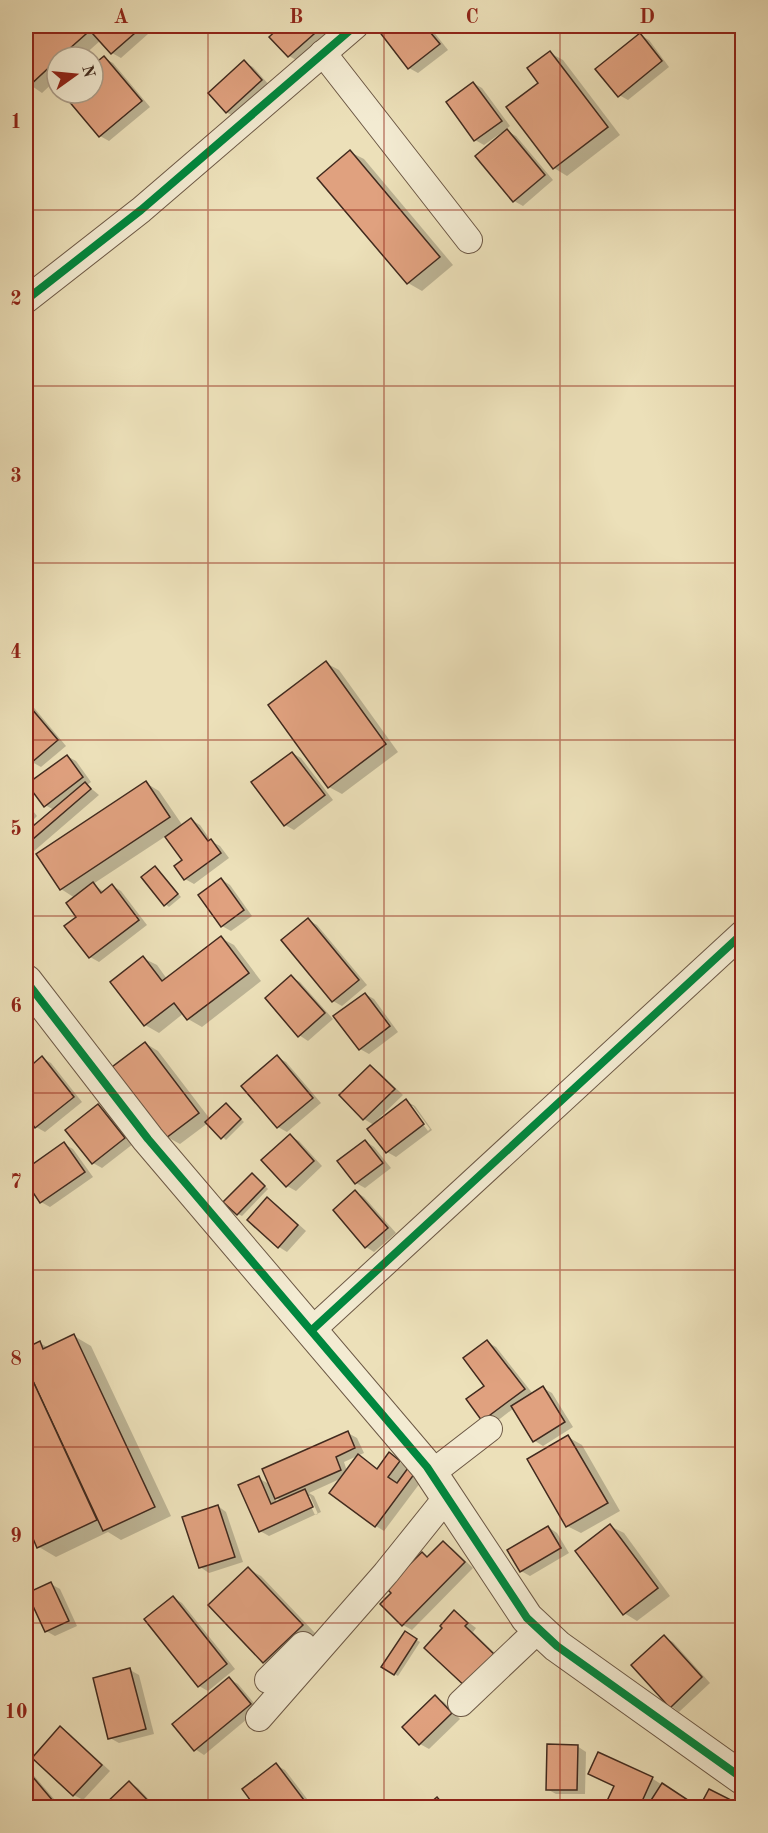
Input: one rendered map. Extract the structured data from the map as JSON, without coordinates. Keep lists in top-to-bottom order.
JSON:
{
  "north": "right",
  "grid": {
    "columns": [
      "A",
      "B",
      "C",
      "D"
    ],
    "rows": [
      "1",
      "2",
      "3",
      "4",
      "5",
      "6",
      "7",
      "8",
      "9",
      "10"
    ]
  }
}
